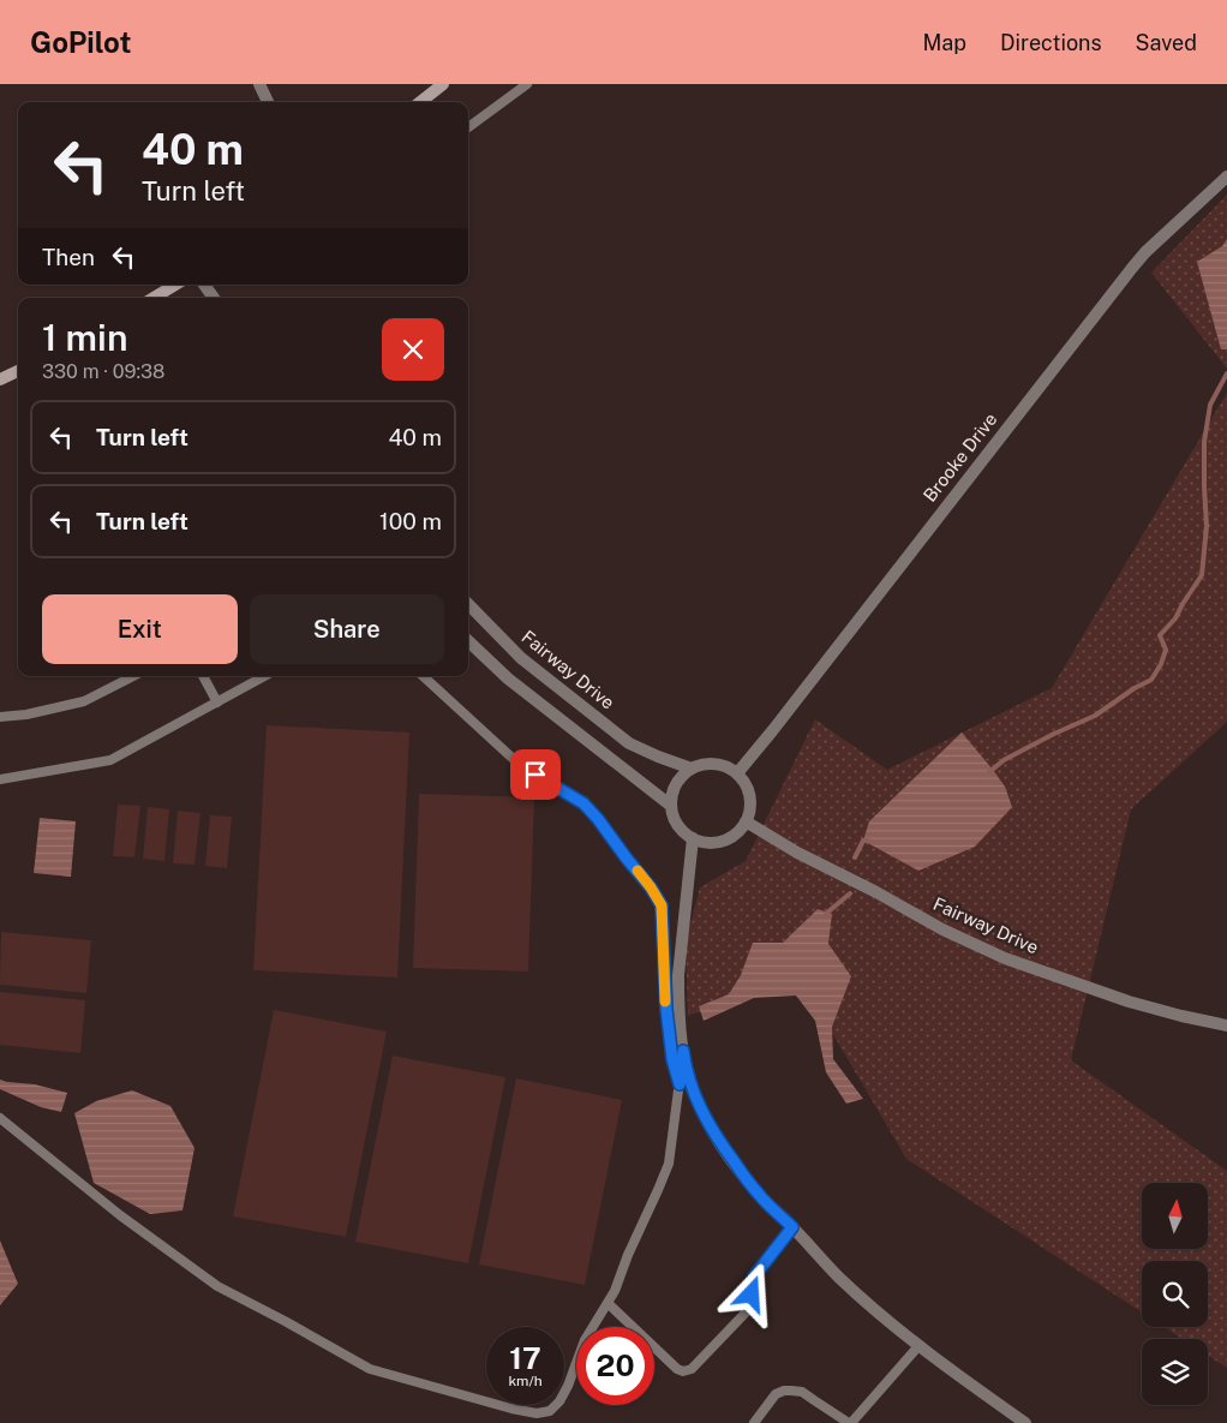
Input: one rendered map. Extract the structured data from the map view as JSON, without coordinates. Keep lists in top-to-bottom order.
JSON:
{
  "streets": {
    "street": ["Brooke Drive", "Fairway Drive"]
  },
  "crossings": [
    ["Brooke Drive", "Fairway Drive"]
  ],
  "north": "top",
  "page": {
    "header": "GoPilot",
    "nav": ["Map", "Directions", "Saved"],
    "turn": ["40 m", "Turn left"],
    "then": "Then",
    "heading": ["1 min", "330 m · 09:38"],
    "list": [
      {
        "name": "Turn left",
        "value": "40 m"
      },
      {
        "name": "Turn left",
        "value": "100 m"
      }
    ],
    "buttons": ["Exit", "Share"],
    "speed": "17 km/h",
    "limit": "20"
  }
}
